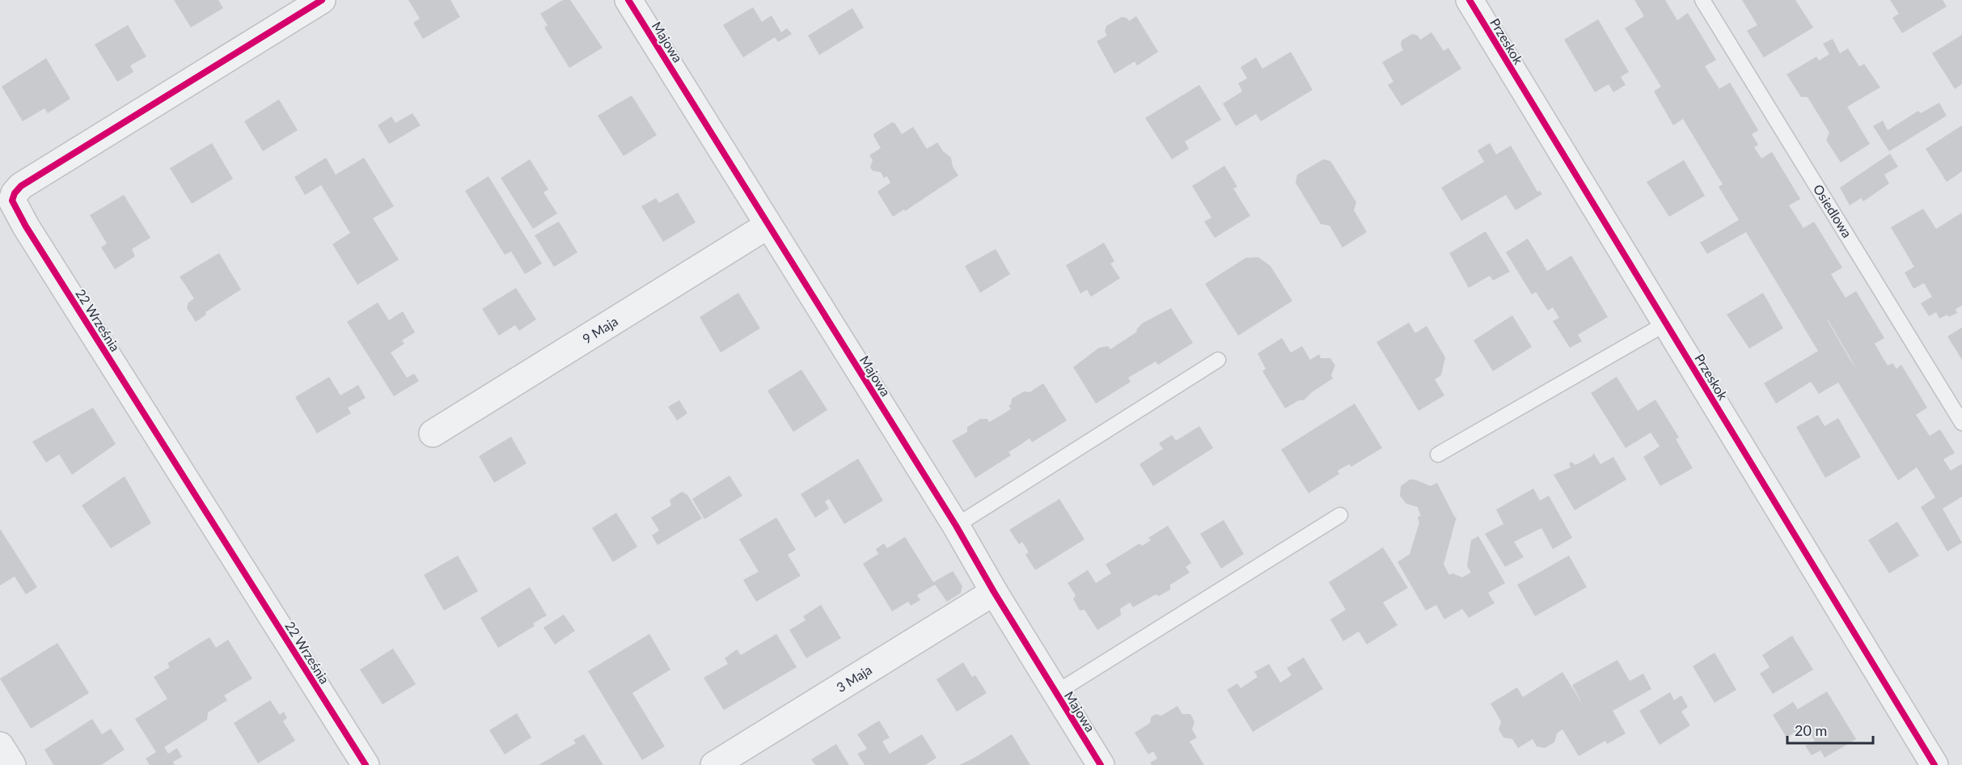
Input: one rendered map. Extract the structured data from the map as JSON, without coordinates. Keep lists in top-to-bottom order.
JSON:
{
  "streets": {
    "street": [
      "Przeskok",
      "Majowa",
      "22 Września",
      "9 Maja",
      "3 Maja"
    ],
    "lane": ["Osiedlowa"]
  },
  "crossings": [
    ["Majowa", "9 Maja"],
    ["Majowa", "3 Maja"]
  ],
  "scale_bar": "20 m"
}
